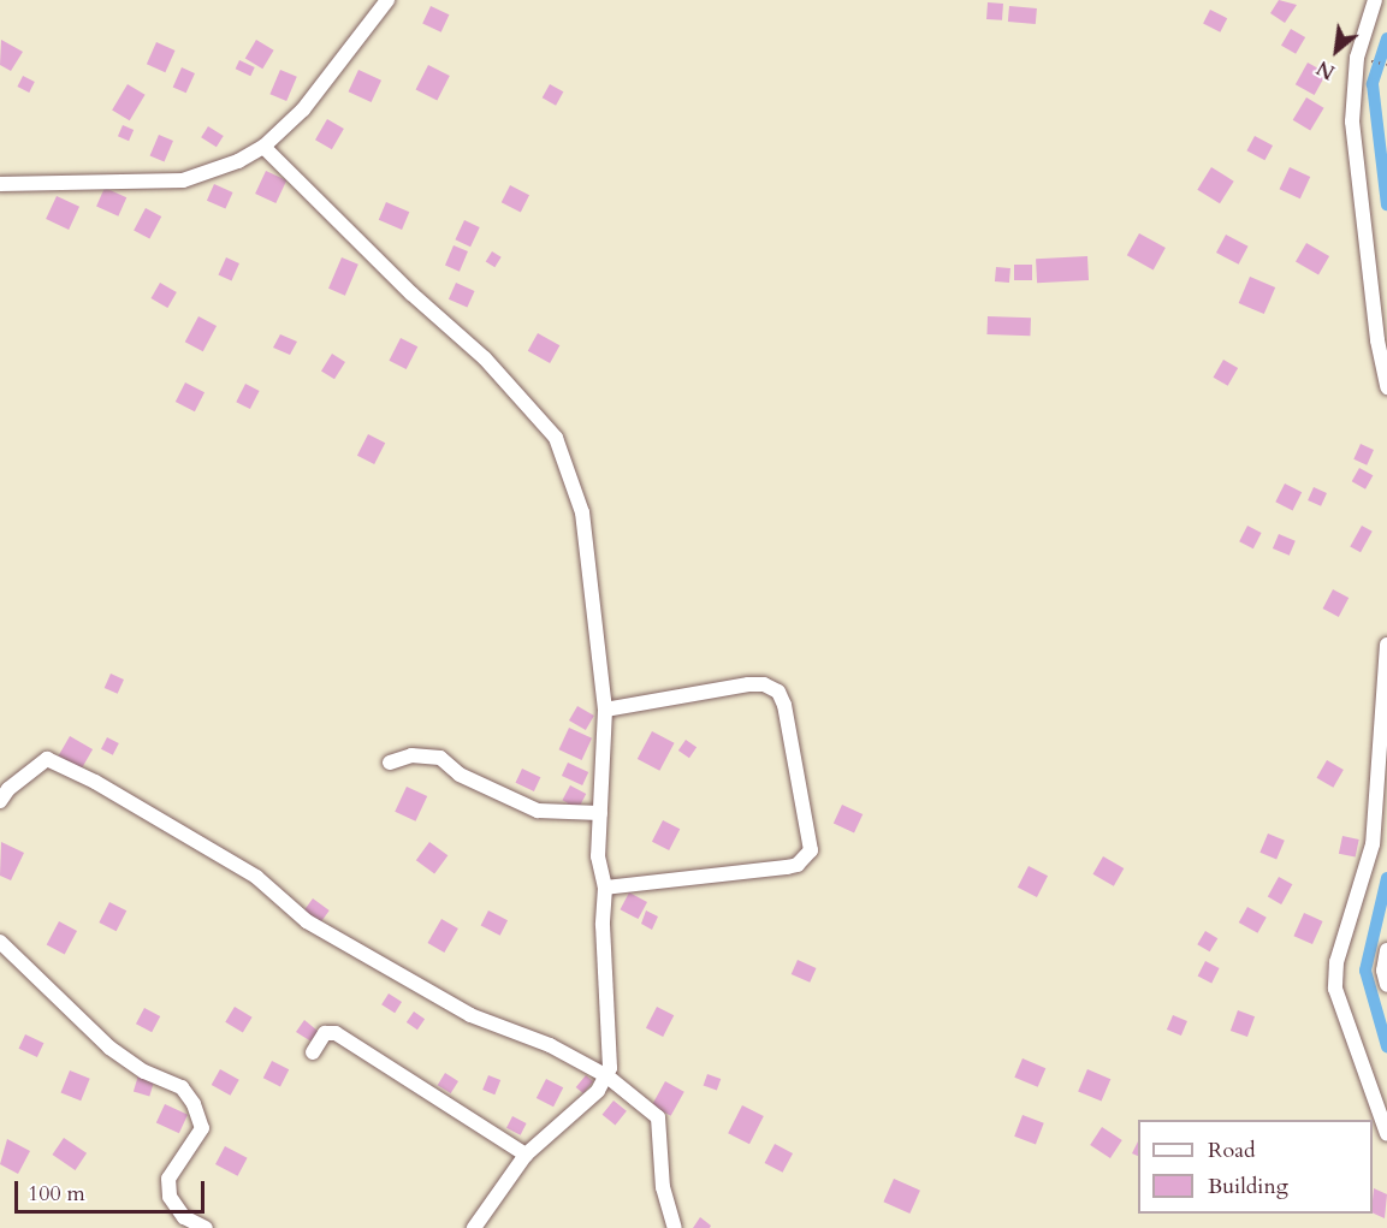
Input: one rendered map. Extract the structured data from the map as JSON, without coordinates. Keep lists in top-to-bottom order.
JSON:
{
  "legend": ["Road", "Building"],
  "scale_bar": "100 m",
  "north": "bottom left"
}
